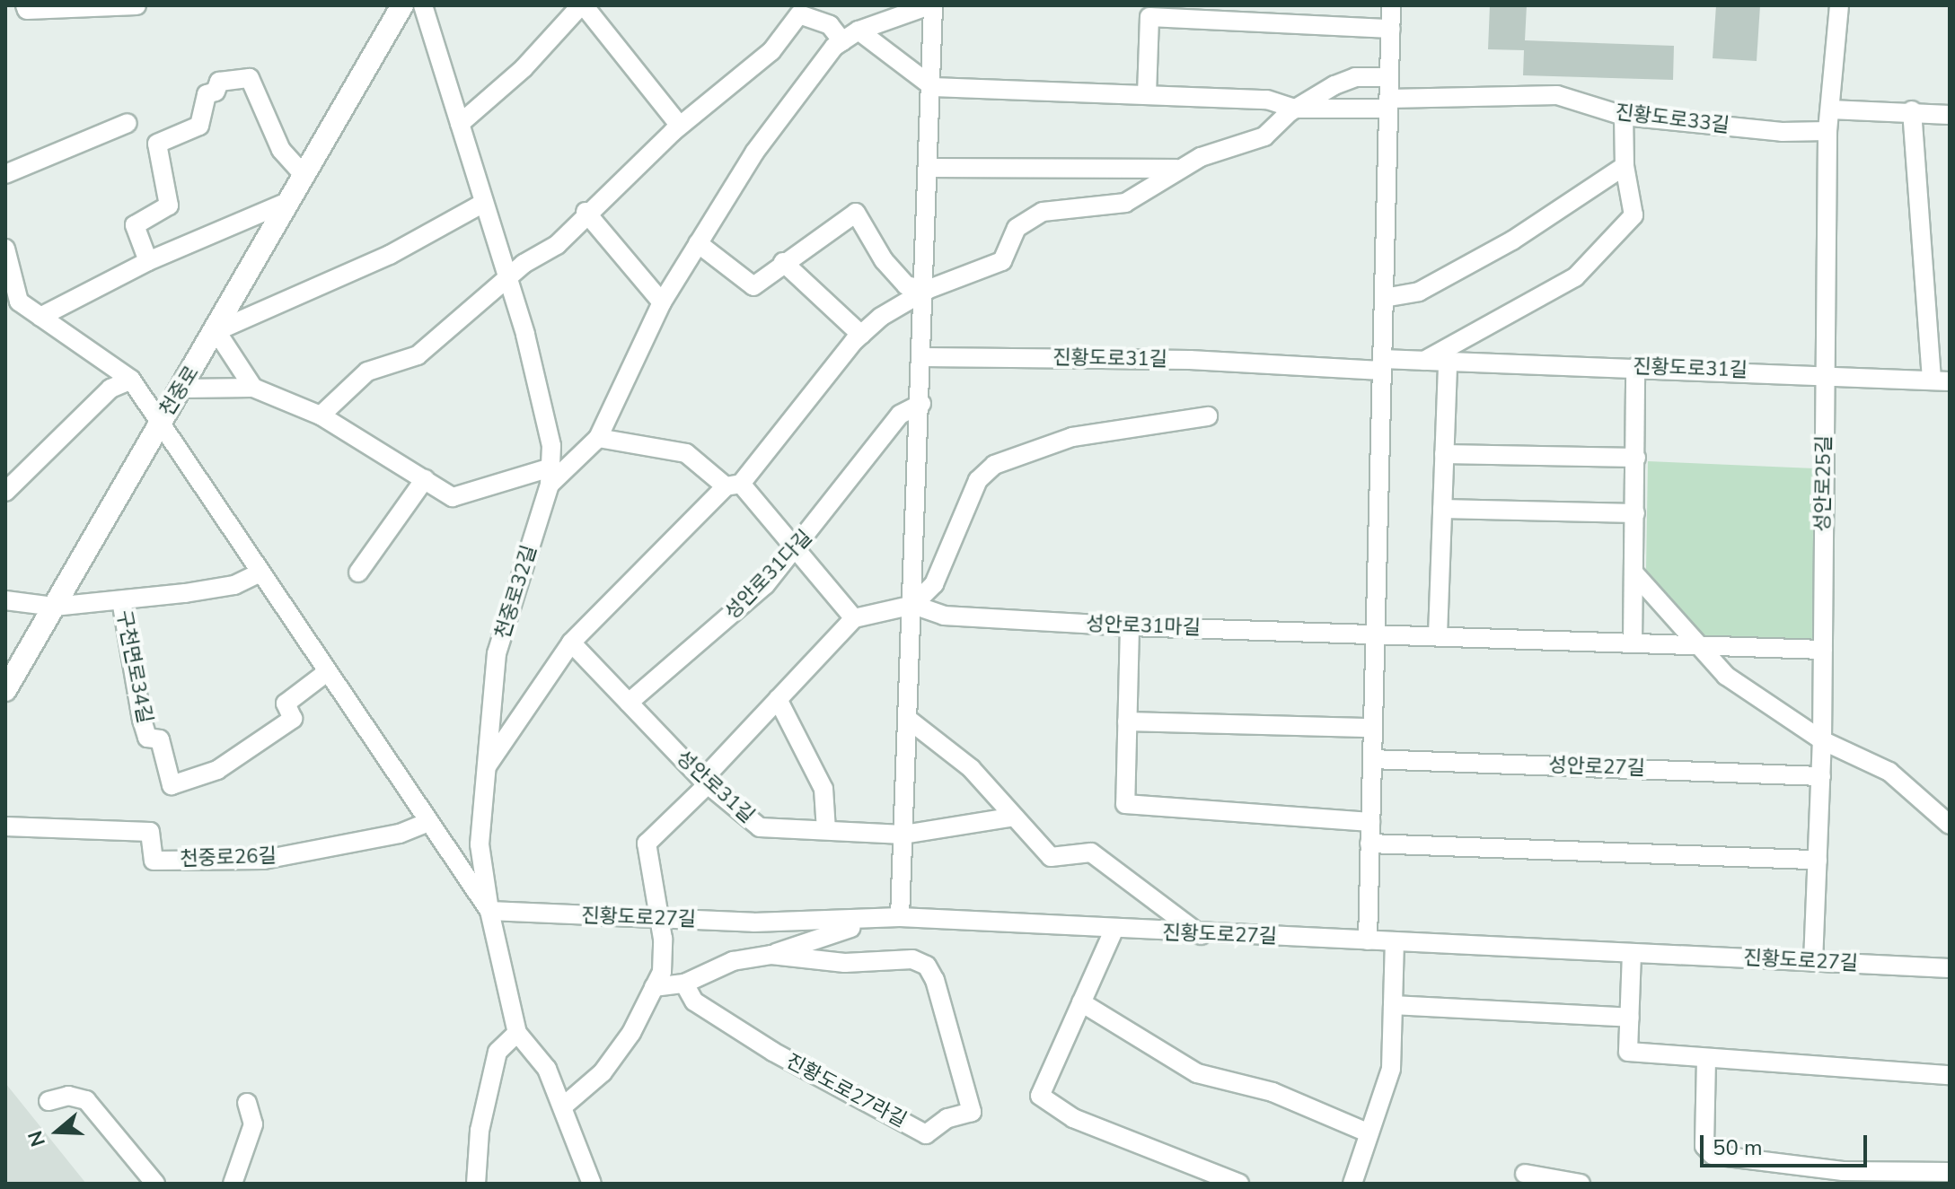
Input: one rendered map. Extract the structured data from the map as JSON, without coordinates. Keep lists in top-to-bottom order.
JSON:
{
  "streets": {
    "street": [
      "진황도로33길",
      "진황도로31길",
      "천중로",
      "성안로25길",
      "성안로31다길",
      "천중로32길",
      "성안로31마길",
      "구천면로34길",
      "성안로27길",
      "성안로31길",
      "천중로26길",
      "진황도로27길",
      "진황도로27라길"
    ]
  },
  "crossings": [
    ["진황도로33길", "성안로25길"],
    ["진황도로31길", "성안로25길"],
    ["성안로25길", "성안로27길"],
    ["성안로25길", "진황도로27길"],
    ["성안로31다길", "성안로31길"],
    ["천중로32길", "진황도로27길"],
    ["진황도로27길", "진황도로27라길"]
  ],
  "scale_bar": "50 m",
  "north": "left"
}
